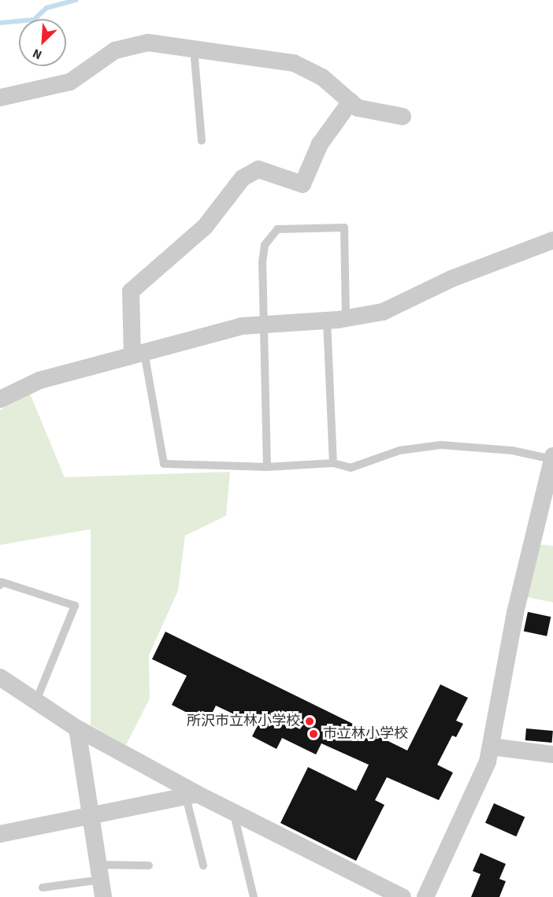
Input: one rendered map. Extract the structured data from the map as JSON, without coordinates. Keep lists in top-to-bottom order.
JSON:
{
  "places": ["所沢市立林小学校", "市立林小学校"],
  "north": "bottom left"
}
